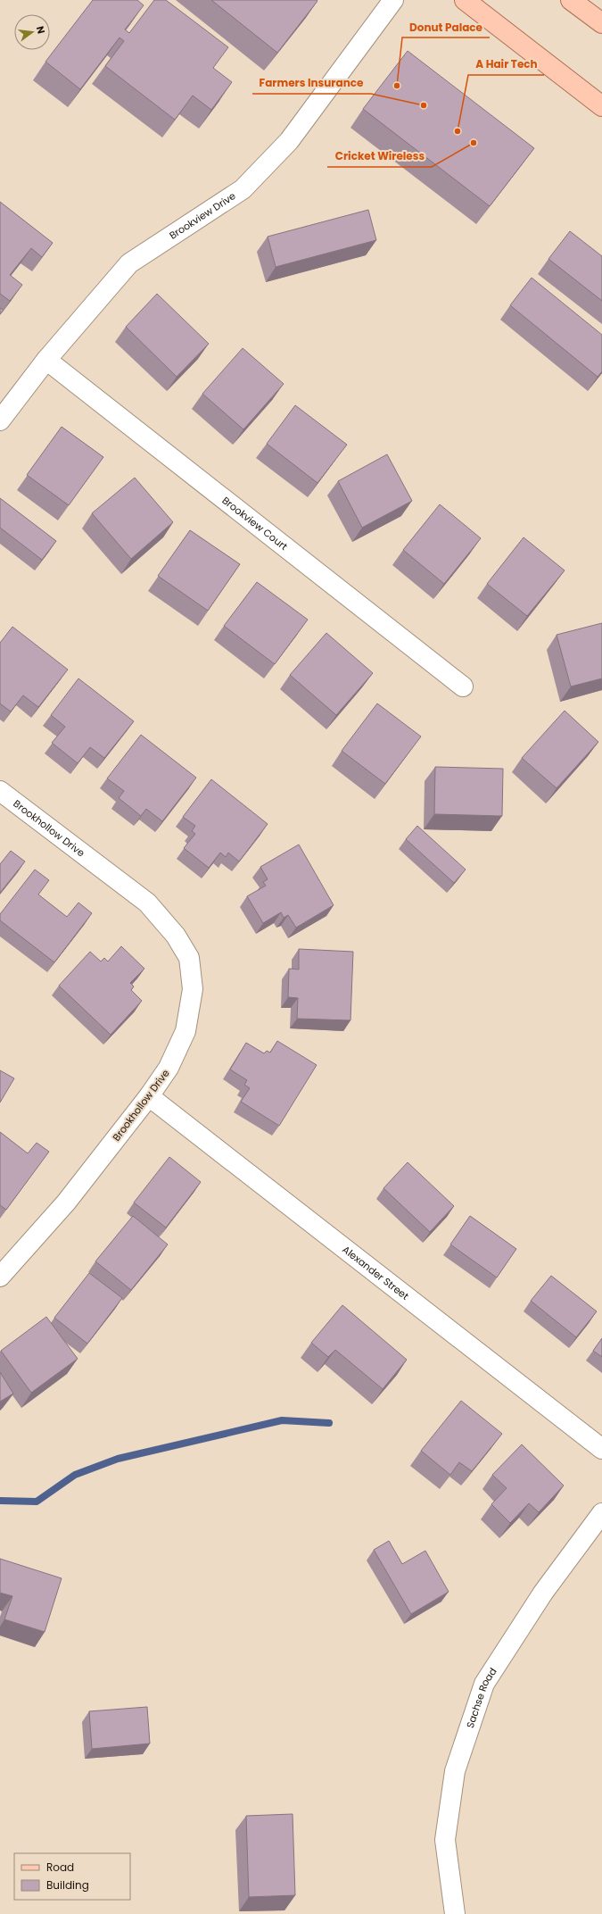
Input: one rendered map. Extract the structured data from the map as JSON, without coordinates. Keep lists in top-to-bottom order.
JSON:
{
  "streets": {
    "street": [
      "Brookview Drive",
      "Brookview Court",
      "Brookhollow Drive",
      "Alexander Street",
      "Sachse Road"
    ]
  },
  "crossings": [
    ["Brookview Drive", "Brookview Court"],
    ["Brookhollow Drive", "Alexander Street"]
  ],
  "places": [
    "Donut Palace",
    "Farmers Insurance",
    "A Hair Tech",
    "Cricket Wireless"
  ],
  "legend": ["Road", "Building"],
  "north": "right"
}
